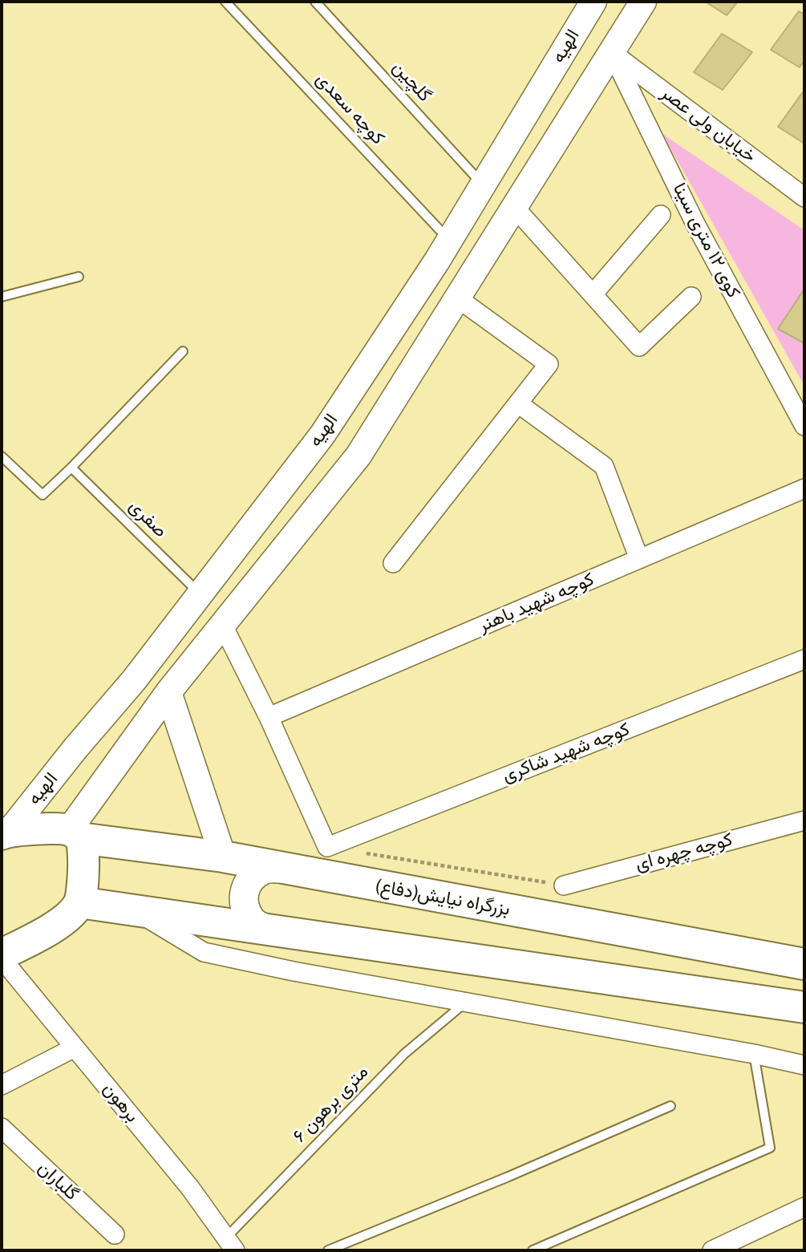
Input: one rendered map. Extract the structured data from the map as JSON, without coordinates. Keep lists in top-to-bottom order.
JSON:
{
  "streets": {
    "highway": ["بزرگراه نیایش(دفاع)"],
    "main road": ["الهیه"],
    "street": [
      "خیابان ولی عصر",
      "کوی ۱۲ متری سینا",
      "کوچه شهید باهنر",
      "کوچه شهید شاکری",
      "کوچه چهره ای",
      "برهون",
      "گلباران"
    ],
    "lane": [
      "گلچین",
      "کوچه سعدی",
      "صفری",
      "۶ متری برهون"
    ]
  },
  "crossings": [
    ["الهیه", "گلچین"],
    ["الهیه", "کوچه سعدی"],
    ["الهیه", "صفری"],
    ["الهیه", "بزرگراه نیایش(دفاع)"],
    ["خیابان ولی عصر", "کوی ۱۲ متری سینا"],
    ["برهون", "۶ متری برهون"]
  ]
}
